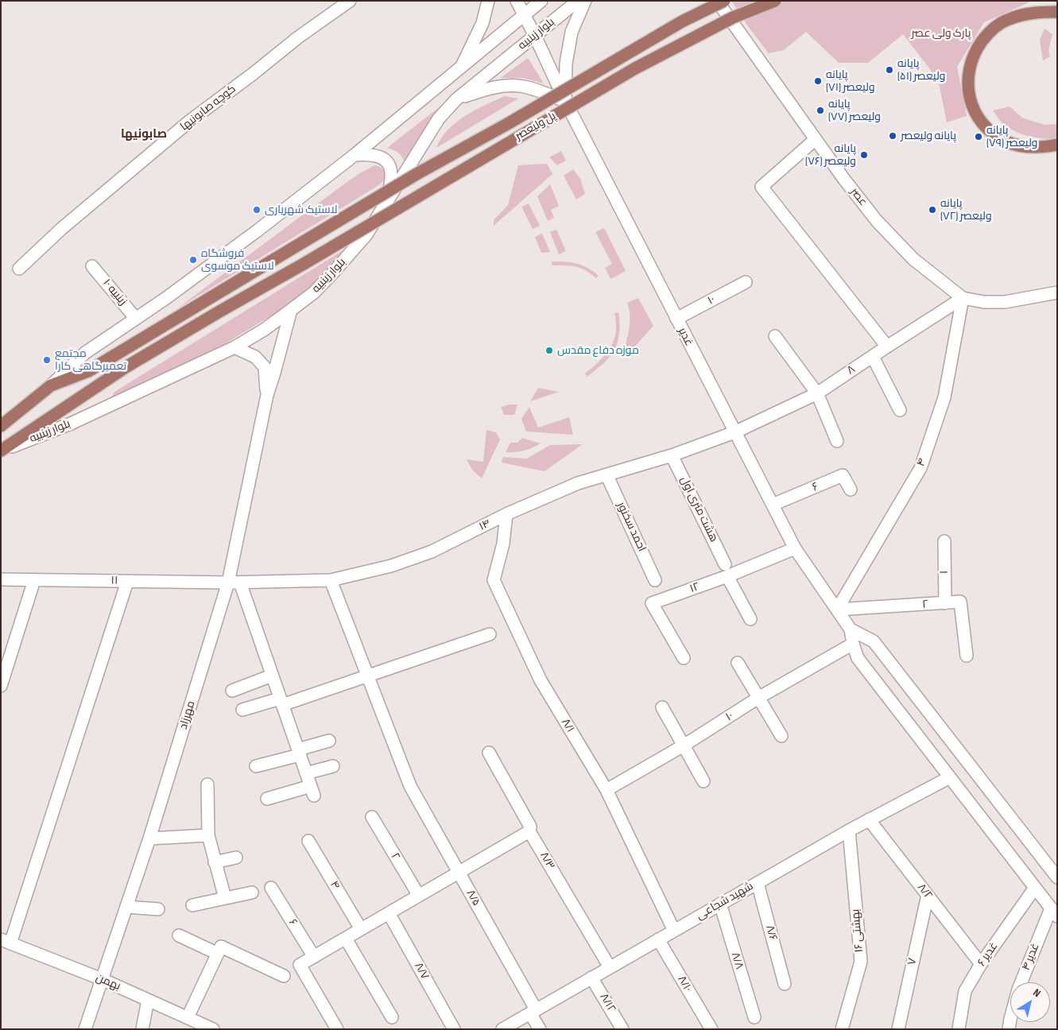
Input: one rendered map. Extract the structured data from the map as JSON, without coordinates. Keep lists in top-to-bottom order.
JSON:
{
  "streets": {
    "main road": ["بلوار زینبیه", "پل ولیعصر"],
    "street": [
      "کوچه صابونیها",
      "عصر",
      "زینبیه ۱۰",
      "۱۰",
      "غدیر",
      "۸",
      "۴",
      "۶",
      "هشت متری اول",
      "۱۴",
      "احمد سخنور",
      "۱",
      "۱۱",
      "۱۲",
      "۲",
      "مهرزاد",
      "۸/۱",
      "۸/۳",
      "۸/۲",
      "۸/۵",
      "شهید شجاعی",
      "۱۶ بهشتی",
      "۸/۶",
      "غدیر ۶",
      "غدیر ۴",
      "۸/۸",
      "۷",
      "۸/۷",
      "بهمن",
      "۸/۱۰",
      "۸/۱۲"
    ]
  },
  "crossings": [
    ["بلوار زینبیه", "پل ولیعصر"],
    ["بلوار زینبیه", "زینبیه ۱۰"],
    ["بلوار زینبیه", "غدیر"],
    ["عصر", "۸"],
    ["عصر", "۴"],
    ["۱۰", "غدیر"],
    ["۱۰", "۸/۱"],
    ["غدیر", "۸"],
    ["غدیر", "۴"],
    ["غدیر", "۶"],
    ["غدیر", "۱۴"],
    ["غدیر", "۱۲"],
    ["غدیر", "۲"],
    ["۸", "۴"],
    ["۸", "۱۴"],
    ["۴", "۲"],
    ["هشت متری اول", "۱۴"],
    ["هشت متری اول", "۱۲"],
    ["۱۴", "احمد سخنور"],
    ["۱۴", "۱۱"],
    ["۱۴", "مهرزاد"],
    ["۱۴", "۸/۱"],
    ["۱۴", "۸/۵"],
    ["۱", "۲"],
    ["۱۱", "مهرزاد"],
    ["مهرزاد", "بهمن"],
    ["۸/۱", "شهید شجاعی"],
    ["۸/۳", "شهید شجاعی"],
    ["۸/۲", "شهید شجاعی"],
    ["۸/۲", "غدیر ۶"],
    ["۸/۲", "۷"],
    ["۸/۵", "شهید شجاعی"],
    ["شهید شجاعی", "۱۶ بهشتی"],
    ["شهید شجاعی", "۸/۶"],
    ["شهید شجاعی", "۸/۸"],
    ["شهید شجاعی", "۸/۱۰"],
    ["شهید شجاعی", "۸/۱۲"]
  ],
  "districts": ["صابونیها"],
  "parks": ["پارک ولی عصر"],
  "places": [
    "پایانه ولیعصر (۵۱)",
    "پایانه ولیعصر (۷۱)",
    "پایانه ولیعصر (۷۷)",
    "پایانه ولیعصر",
    "پایانه ولیعصر (۷۹)",
    "پایانه ولیعصر (۷۶)",
    "لاستیک شهریاری",
    "پایانه ولیعصر (۷۲)",
    "فروشگاه لاستیک موسوی",
    "موزه دفاع مقدس",
    "مجتمع تعمیرگاهی کارا"
  ],
  "north": "top right"
}
